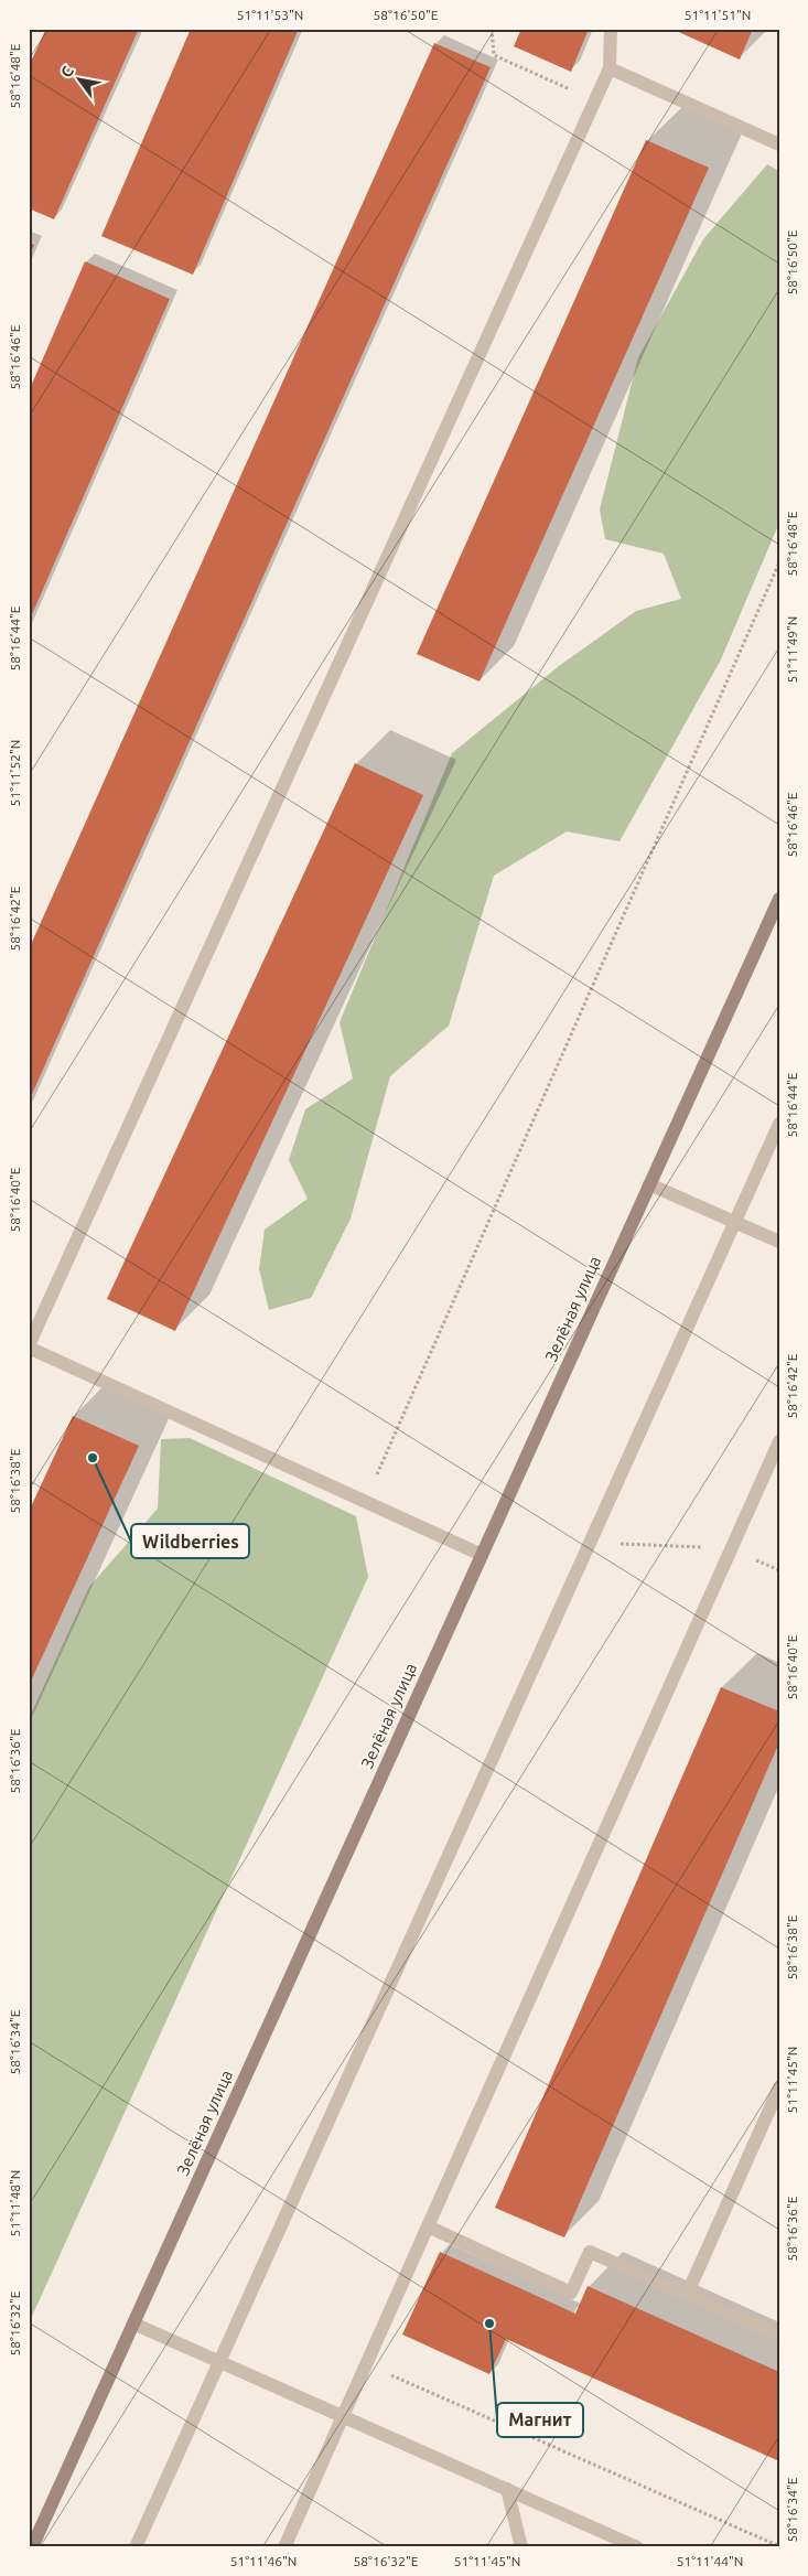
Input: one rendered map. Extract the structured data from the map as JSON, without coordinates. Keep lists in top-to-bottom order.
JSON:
{
  "streets": {
    "main road": ["Зелёная улица"]
  },
  "places": ["Wildberries", "Магнит"],
  "north": "top left",
  "coordinates": [
    "51°11'53\"N",
    "58°16'50\"E",
    "51°11'51\"N",
    "58°16'48\"E",
    "58°16'46\"E",
    "58°16'44\"E",
    "51°11'49\"N",
    "51°11'52\"N",
    "58°16'42\"E",
    "58°16'40\"E",
    "58°16'38\"E",
    "58°16'36\"E",
    "58°16'34\"E",
    "51°11'45\"N",
    "51°11'48\"N",
    "58°16'32\"E",
    "51°11'46\"N",
    "51°11'44\"N"
  ]
}
